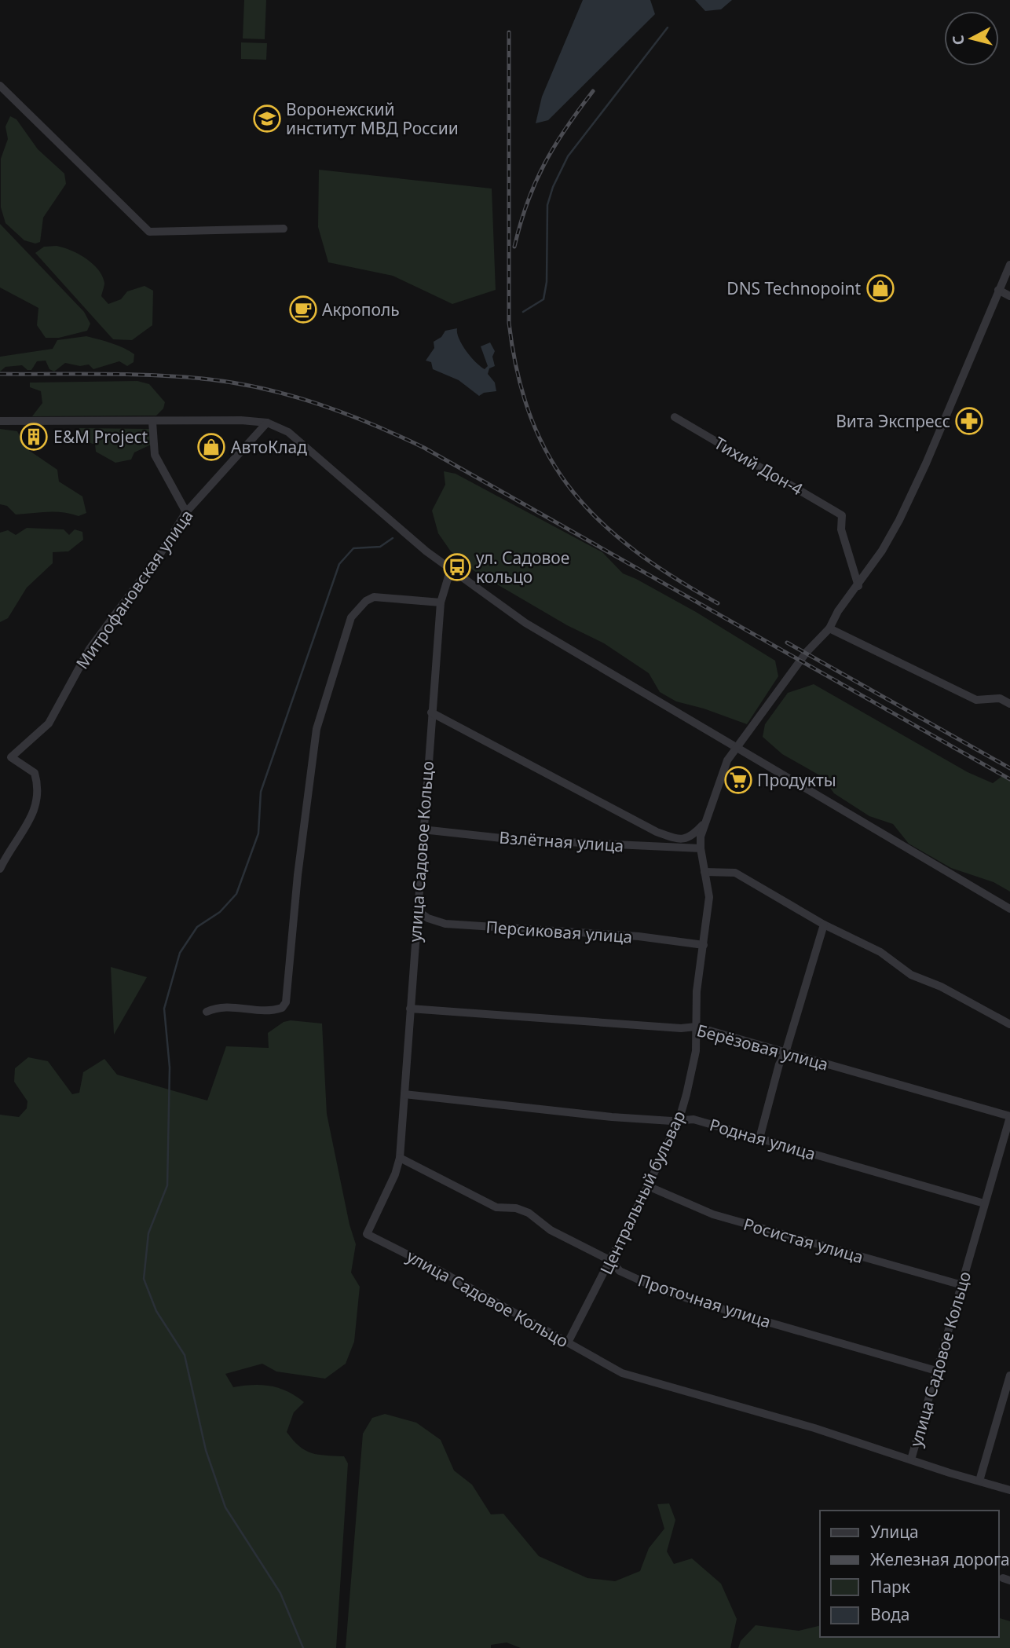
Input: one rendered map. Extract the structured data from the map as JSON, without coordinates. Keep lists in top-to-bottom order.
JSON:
{
  "streets": {
    "street": [
      "Тихий Дон-4",
      "Митрофановская улица",
      "Взлётная улица",
      "улица Садовое Кольцо",
      "Персиковая улица",
      "Берёзовая улица",
      "Родная улица",
      "Центральный бульвар",
      "Росистая улица",
      "Проточная улица"
    ]
  },
  "crossings": [
    ["Тихий Дон-4", "Центральный бульвар"],
    ["Взлётная улица", "улица Садовое Кольцо"],
    ["Взлётная улица", "Центральный бульвар"],
    ["улица Садовое Кольцо", "Персиковая улица"],
    ["улица Садовое Кольцо", "Берёзовая улица"],
    ["улица Садовое Кольцо", "Родная улица"],
    ["улица Садовое Кольцо", "Центральный бульвар"],
    ["улица Садовое Кольцо", "Росистая улица"],
    ["улица Садовое Кольцо", "Проточная улица"],
    ["Персиковая улица", "Центральный бульвар"],
    ["Берёзовая улица", "Центральный бульвар"],
    ["Родная улица", "Центральный бульвар"],
    ["Центральный бульвар", "Росистая улица"],
    ["Центральный бульвар", "Проточная улица"]
  ],
  "places": {
    "school or university": ["Воронежский институт МВД России"],
    "shop": ["DNS Technopoint", "АвтоКлад"],
    "cafe": ["Акрополь"],
    "pharmacy": ["Вита Экспресс"],
    "building": ["E&M Project"],
    "bus stop": ["ул. Садовое кольцо"],
    "supermarket": ["Продукты"]
  },
  "legend": [
    "Улица",
    "Железная дорога",
    "Парк",
    "Вода"
  ],
  "north": "left"
}
